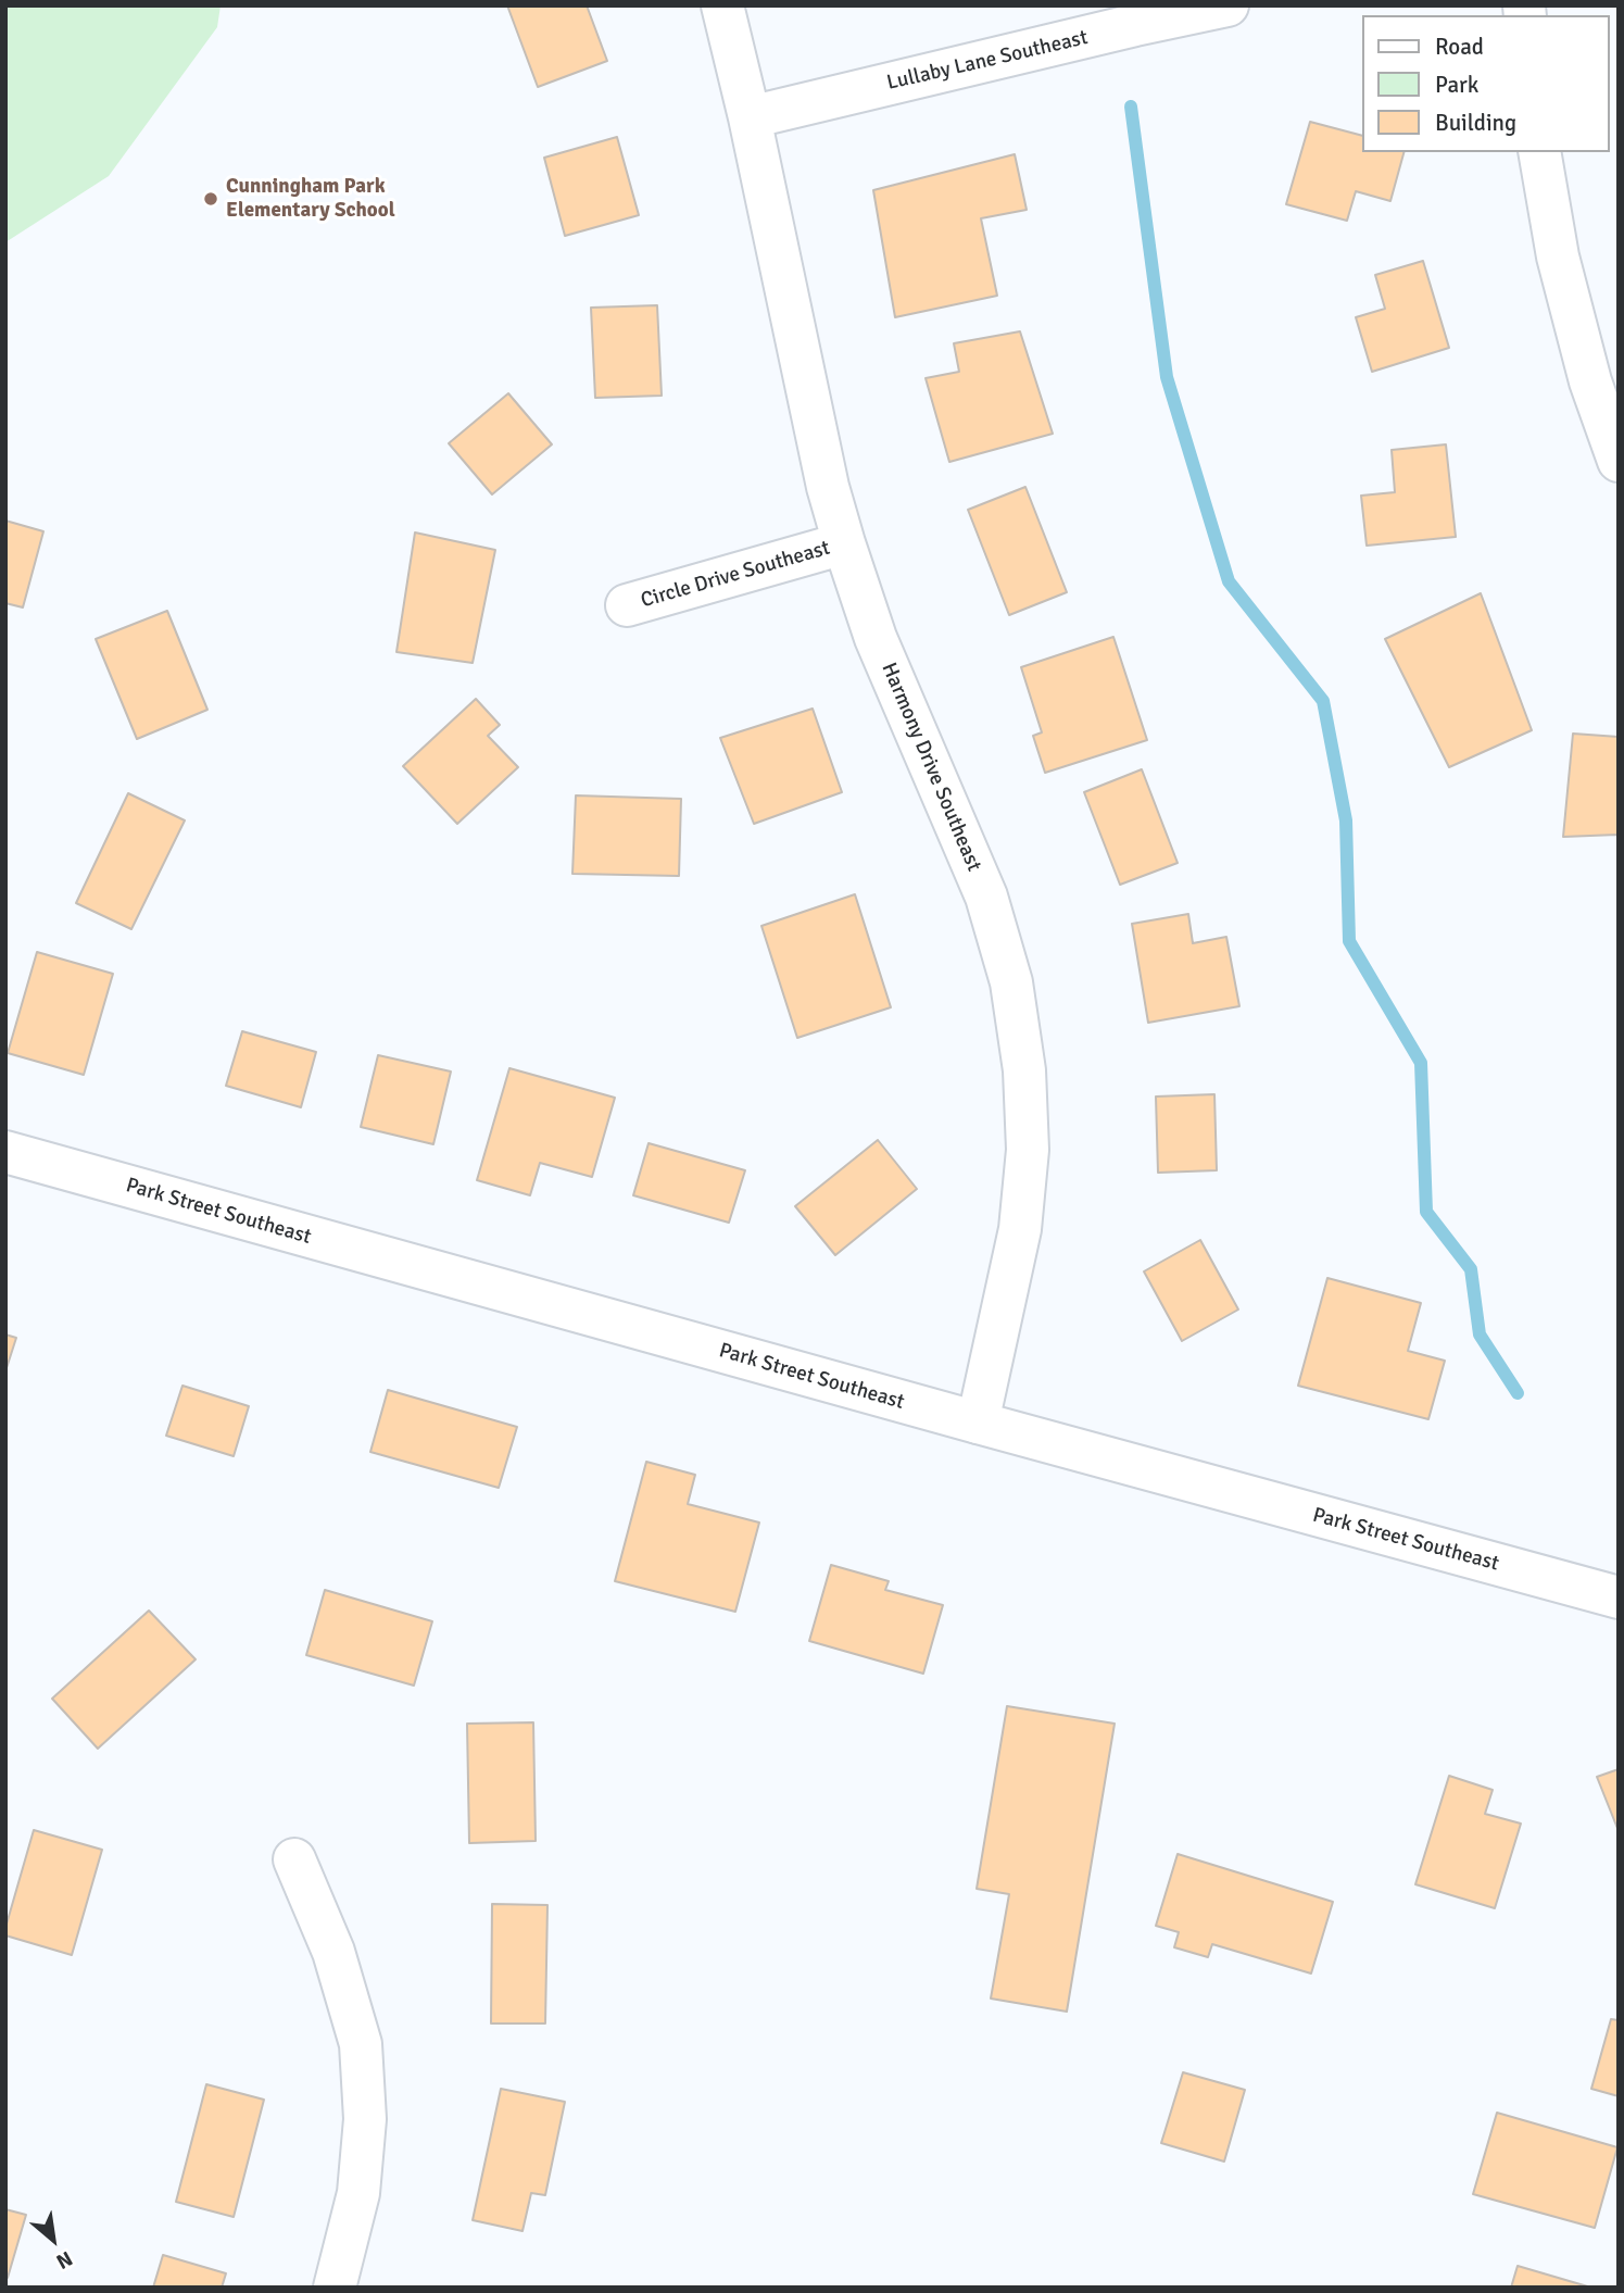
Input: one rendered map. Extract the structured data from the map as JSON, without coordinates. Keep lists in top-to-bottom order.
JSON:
{
  "streets": {
    "street": [
      "Lullaby Lane Southeast",
      "Circle Drive Southeast",
      "Harmony Drive Southeast",
      "Park Street Southeast"
    ]
  },
  "crossings": [
    ["Lullaby Lane Southeast", "Harmony Drive Southeast"],
    ["Circle Drive Southeast", "Harmony Drive Southeast"],
    ["Harmony Drive Southeast", "Park Street Southeast"]
  ],
  "places": ["Cunningham Park Elementary School"],
  "legend": ["Road", "Park", "Building"],
  "north": "bottom right"
}
